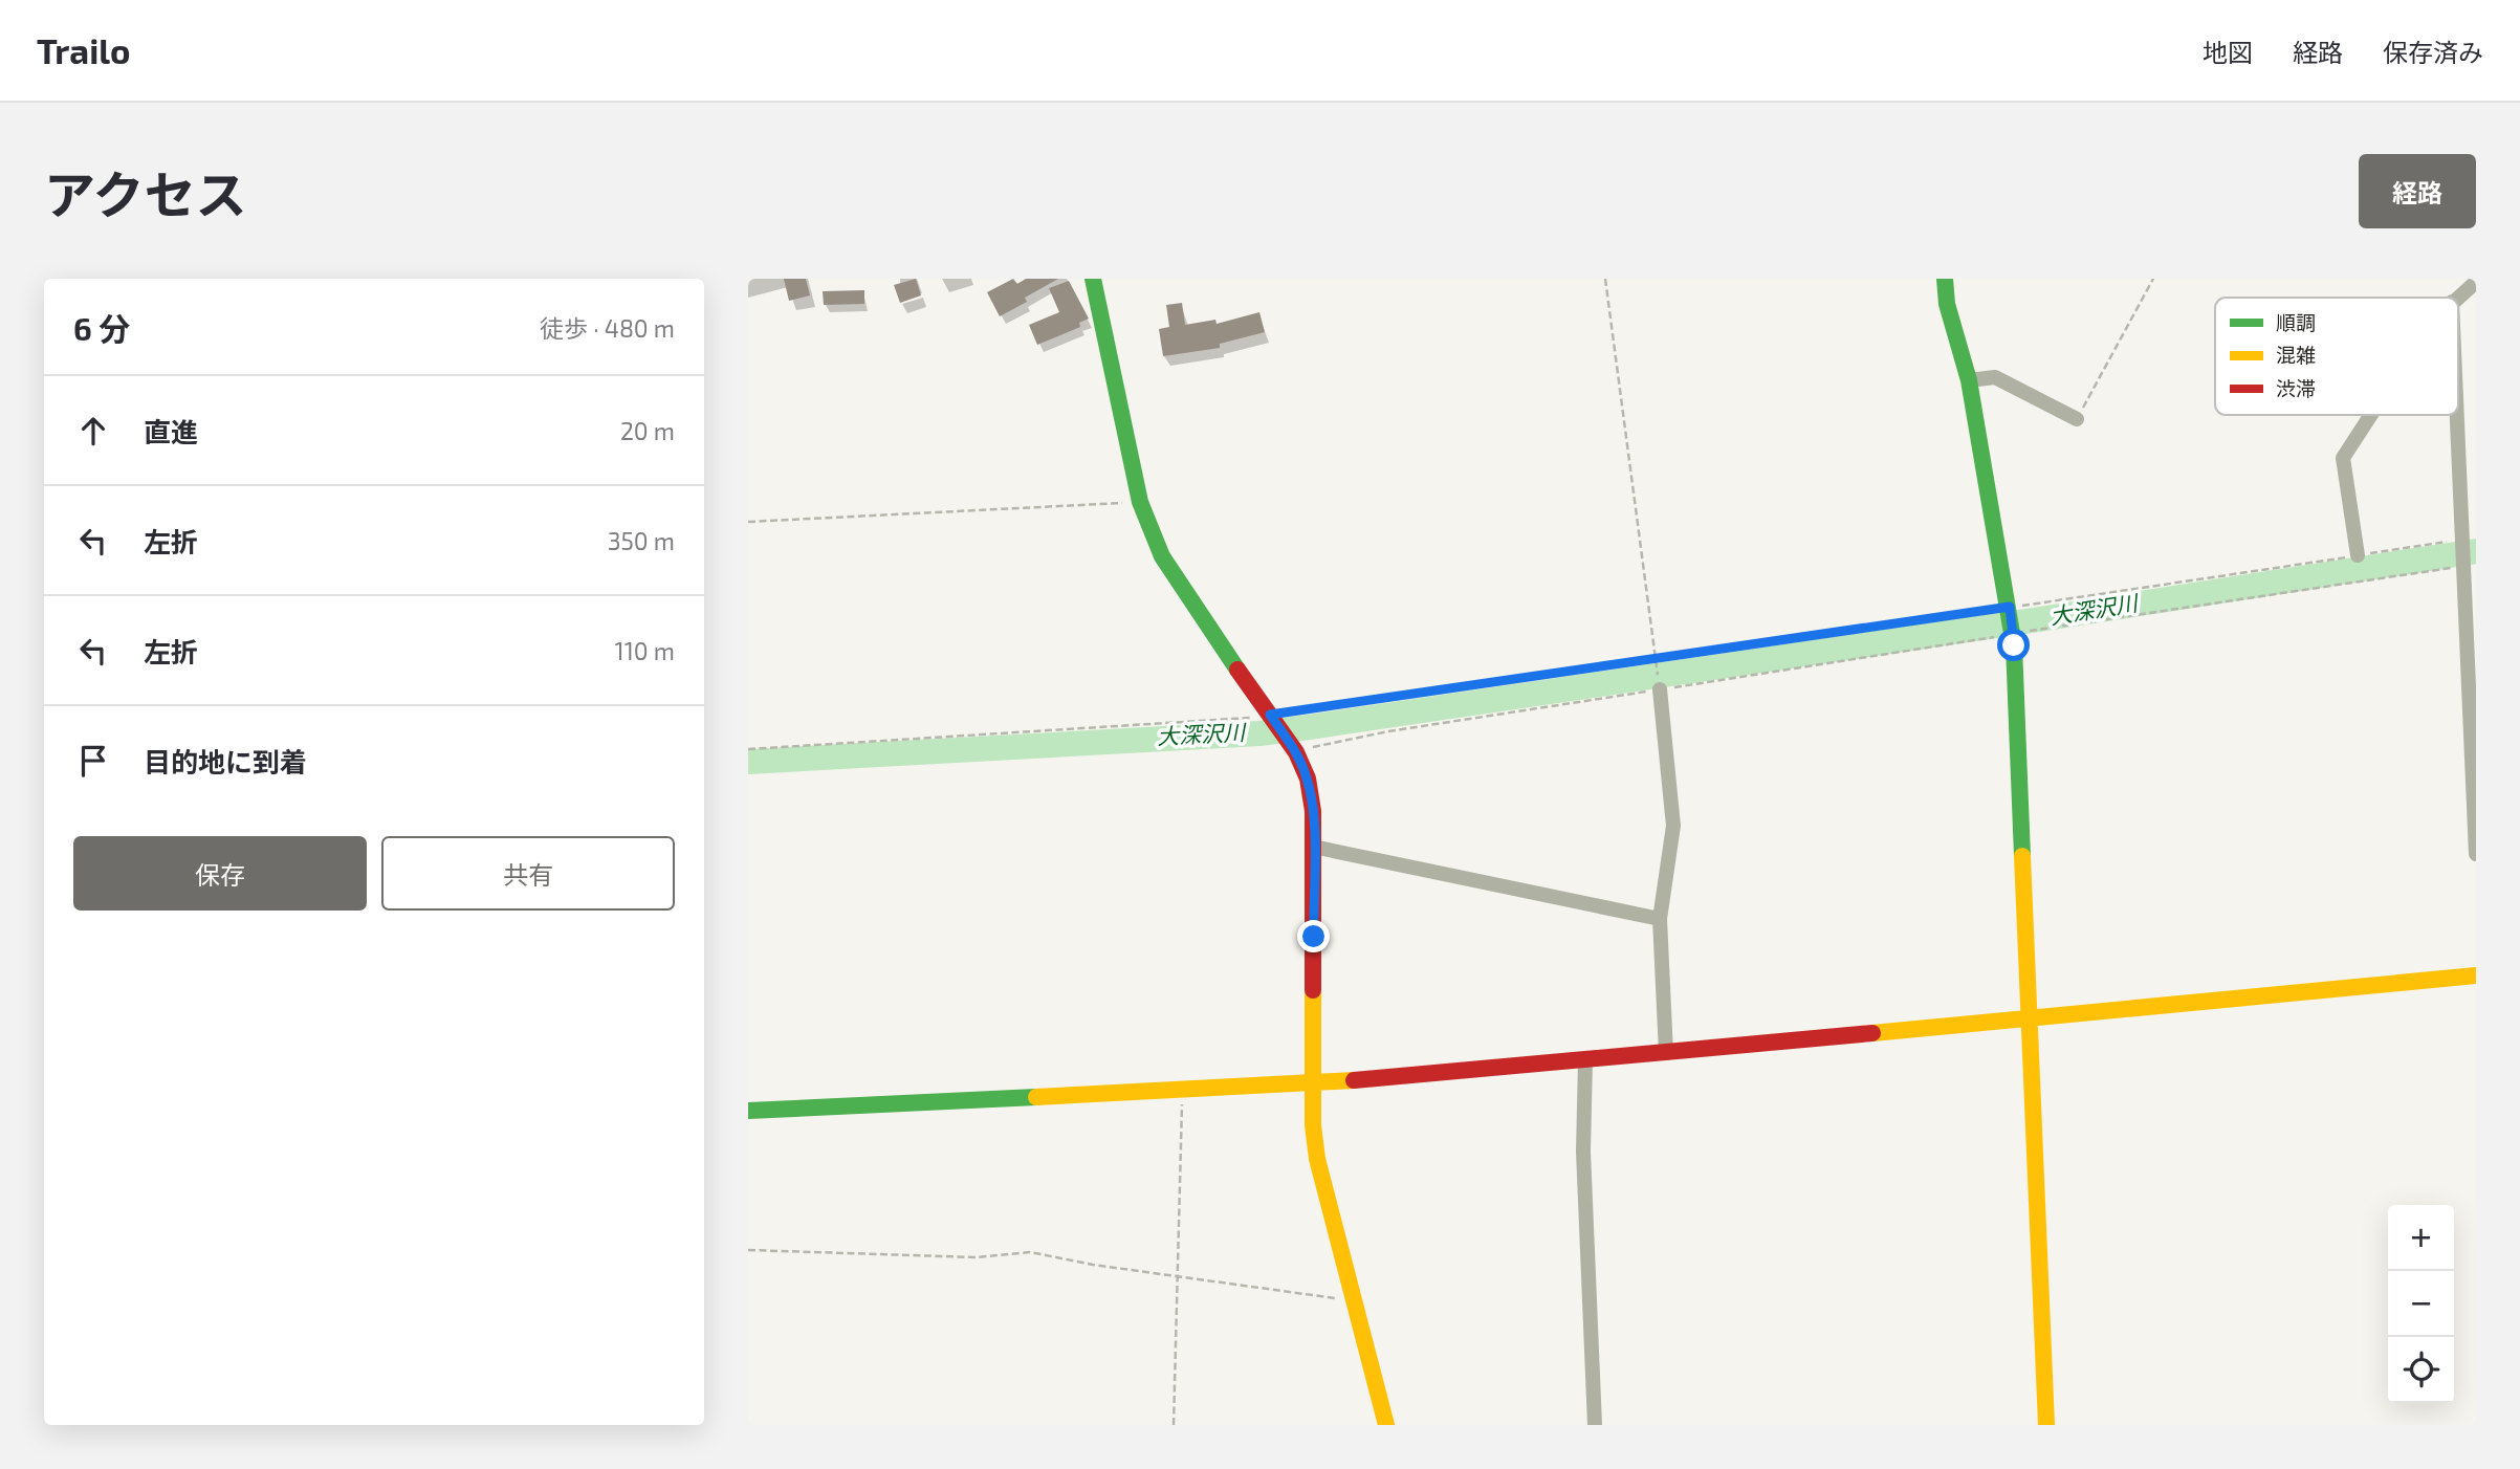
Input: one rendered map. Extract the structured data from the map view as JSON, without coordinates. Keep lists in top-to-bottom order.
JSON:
{
  "water": ["大深沢川"],
  "legend": ["順調", "混雑", "渋滞"],
  "page": {
    "header": "Trailo",
    "nav": ["地図", "経路", "保存済み"],
    "title": "アクセス",
    "buttons": [
      "経路",
      ["保存", "共有"]
    ],
    "heading": ["6 分", "徒歩 · 480 m"],
    "list": [
      ["直進", "20 m"],
      ["左折", "350 m"],
      ["左折", "110 m"],
      "目的地に到着"
    ],
    "map_buttons": ["+", "−"]
  }
}
